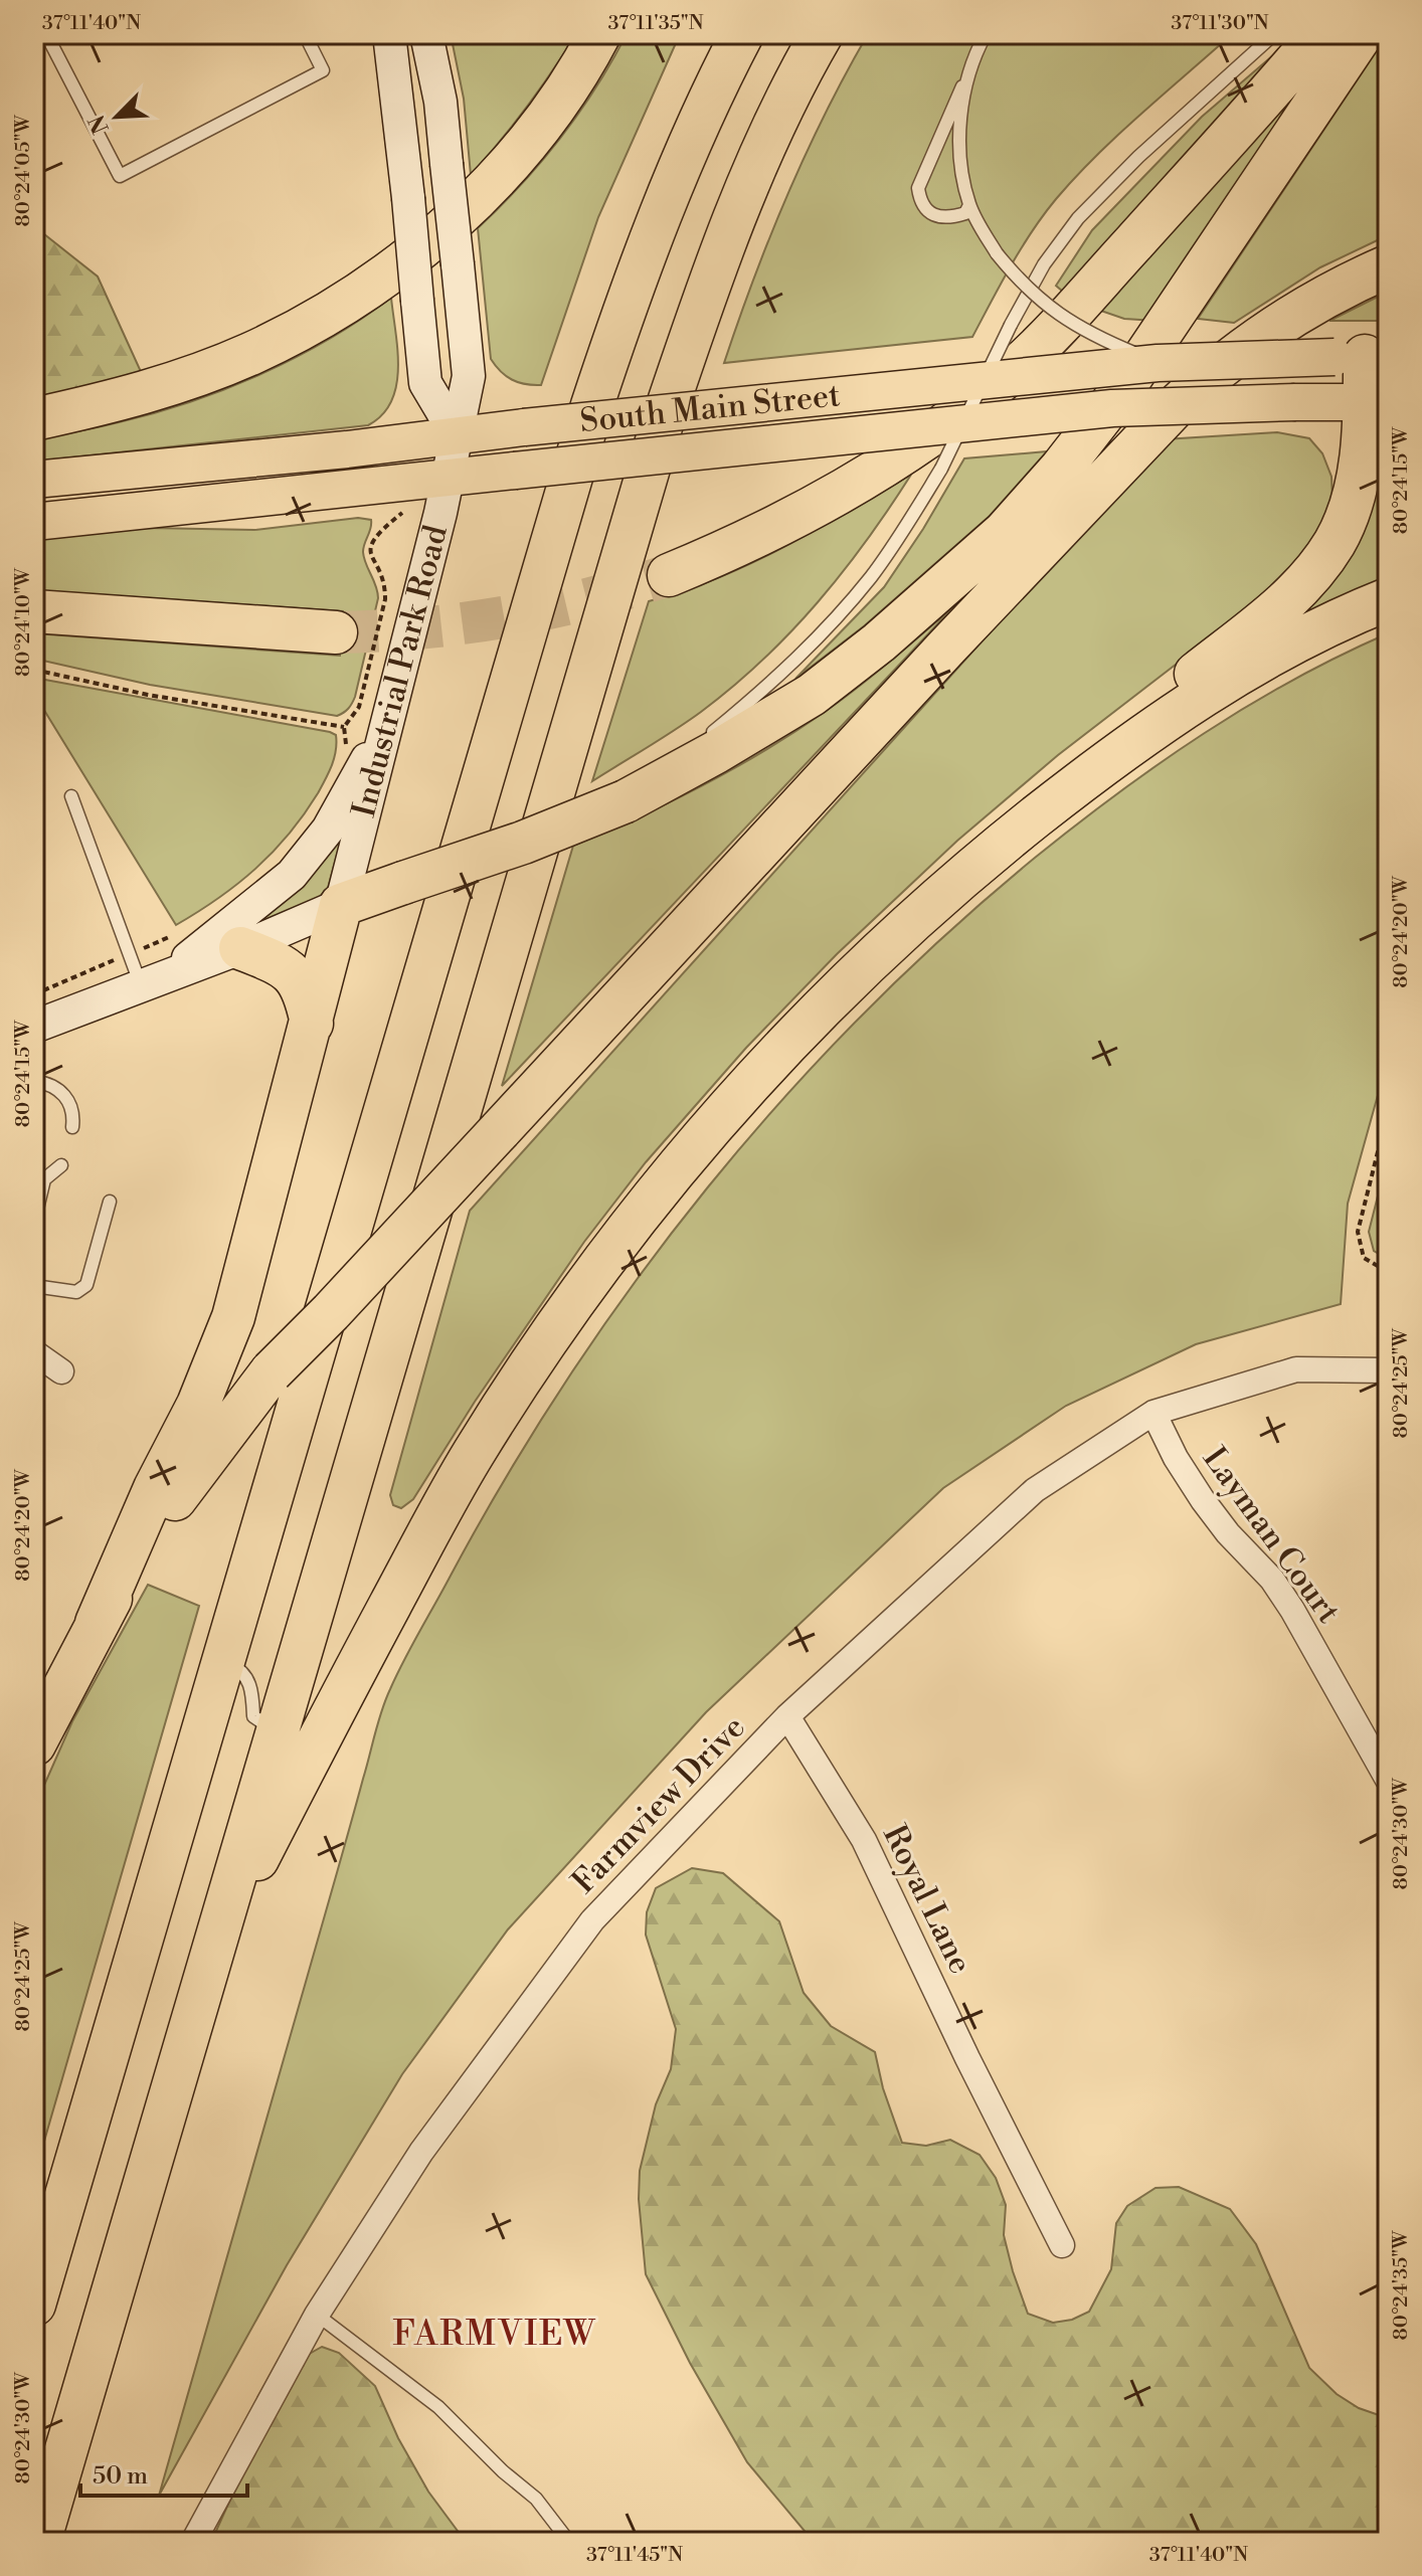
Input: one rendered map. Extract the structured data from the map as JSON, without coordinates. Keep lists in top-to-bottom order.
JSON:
{
  "streets": {
    "main road": ["South Main Street", "Industrial Park Road"],
    "street": ["Layman Court", "Farmview Drive", "Royal Lane"]
  },
  "crossings": [
    ["South Main Street", "Industrial Park Road"],
    ["Layman Court", "Farmview Drive"],
    ["Farmview Drive", "Royal Lane"]
  ],
  "districts": ["FARMVIEW"],
  "scale_bar": "50 m",
  "north": "bottom left",
  "coordinates": [
    "37°11'40\"N",
    "37°11'35\"N",
    "37°11'30\"N",
    "80°24'05\"W",
    "80°24'15\"W",
    "80°24'10\"W",
    "80°24'20\"W",
    "80°24'25\"W",
    "80°24'30\"W",
    "80°24'35\"W",
    "37°11'45\"N"
  ]
}
